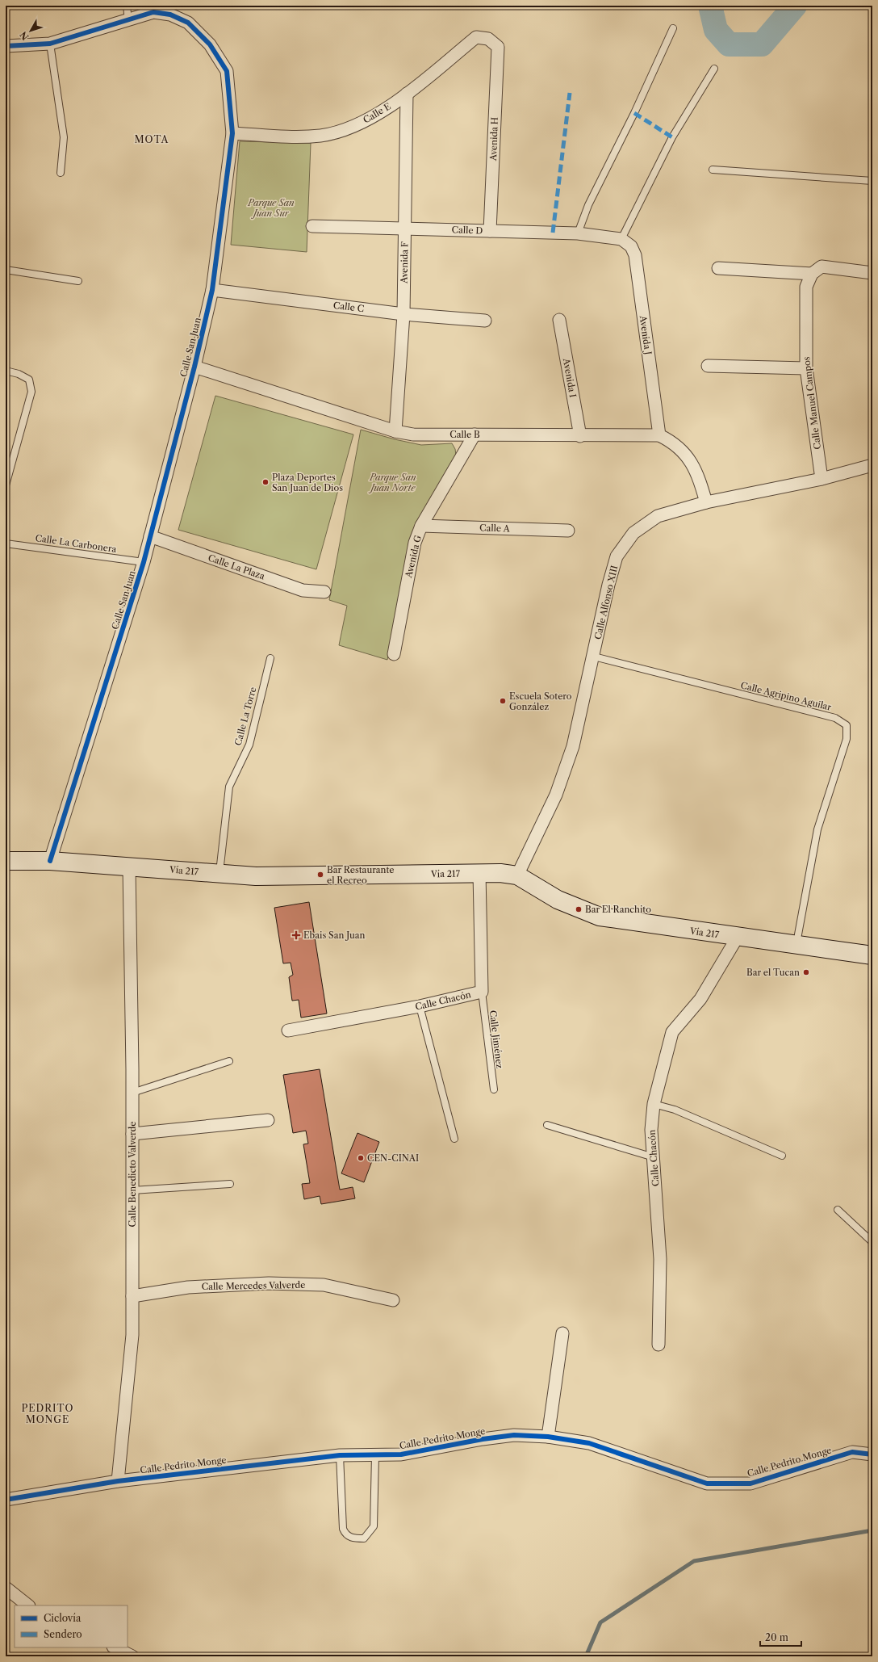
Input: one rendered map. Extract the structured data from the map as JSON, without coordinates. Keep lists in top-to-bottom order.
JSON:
{
  "streets": {
    "main road": ["Vía 217"],
    "street": [
      "Calle E",
      "Avenida H",
      "Calle D",
      "Avenida F",
      "Calle C",
      "Avenida J",
      "Calle San Juan",
      "Avenida I",
      "Calle Manuel Campos",
      "Calle B",
      "Calle A",
      "Avenida G",
      "Calle La Plaza",
      "Calle Alfonso XIII",
      "Calle Chacón",
      "Calle Benedicto Valverde",
      "Calle Mercedes Valverde",
      "Calle Pedrito Monge"
    ],
    "lane": [
      "Calle La Carbonera",
      "Calle Agripino Aguilar",
      "Calle La Torre",
      "Calle Jiménez"
    ]
  },
  "crossings": [
    ["Calle E", "Avenida H"],
    ["Calle E", "Avenida F"],
    ["Calle E", "Calle San Juan"],
    ["Avenida H", "Calle D"],
    ["Calle D", "Avenida F"],
    ["Calle D", "Avenida J"],
    ["Avenida F", "Calle C"],
    ["Avenida F", "Calle B"],
    ["Calle C", "Calle San Juan"],
    ["Avenida J", "Calle B"],
    ["Calle San Juan", "Calle B"],
    ["Calle San Juan", "Calle La Carbonera"],
    ["Calle San Juan", "Calle La Plaza"],
    ["Calle San Juan", "Vía 217"],
    ["Avenida I", "Calle B"],
    ["Calle Manuel Campos", "Calle Alfonso XIII"],
    ["Calle B", "Avenida G"],
    ["Calle A", "Avenida G"],
    ["Calle Alfonso XIII", "Calle Agripino Aguilar"],
    ["Calle Alfonso XIII", "Vía 217"],
    ["Calle Agripino Aguilar", "Vía 217"],
    ["Calle La Torre", "Vía 217"],
    ["Vía 217", "Calle Chacón"],
    ["Vía 217", "Calle Benedicto Valverde"],
    ["Calle Chacón", "Calle Jiménez"],
    ["Calle Benedicto Valverde", "Calle Mercedes Valverde"],
    ["Calle Benedicto Valverde", "Calle Pedrito Monge"]
  ],
  "districts": ["MOTA", "PEDRITO MONGE"],
  "parks": ["Parque San Juan Sur", "Parque San Juan Norte"],
  "places": {
    "other": [
      "Plaza Deportes San Juan de Dios",
      "Escuela Sotero González",
      "Bar Restaurante el Recreo",
      "Bar El Ranchito",
      "Bar el Tucan",
      "CEN-CINAI"
    ],
    "health": ["Ebais San Juan"]
  },
  "legend": ["Ciclovía", "Sendero"],
  "scale_bar": "20 m",
  "north": "bottom left"
}
